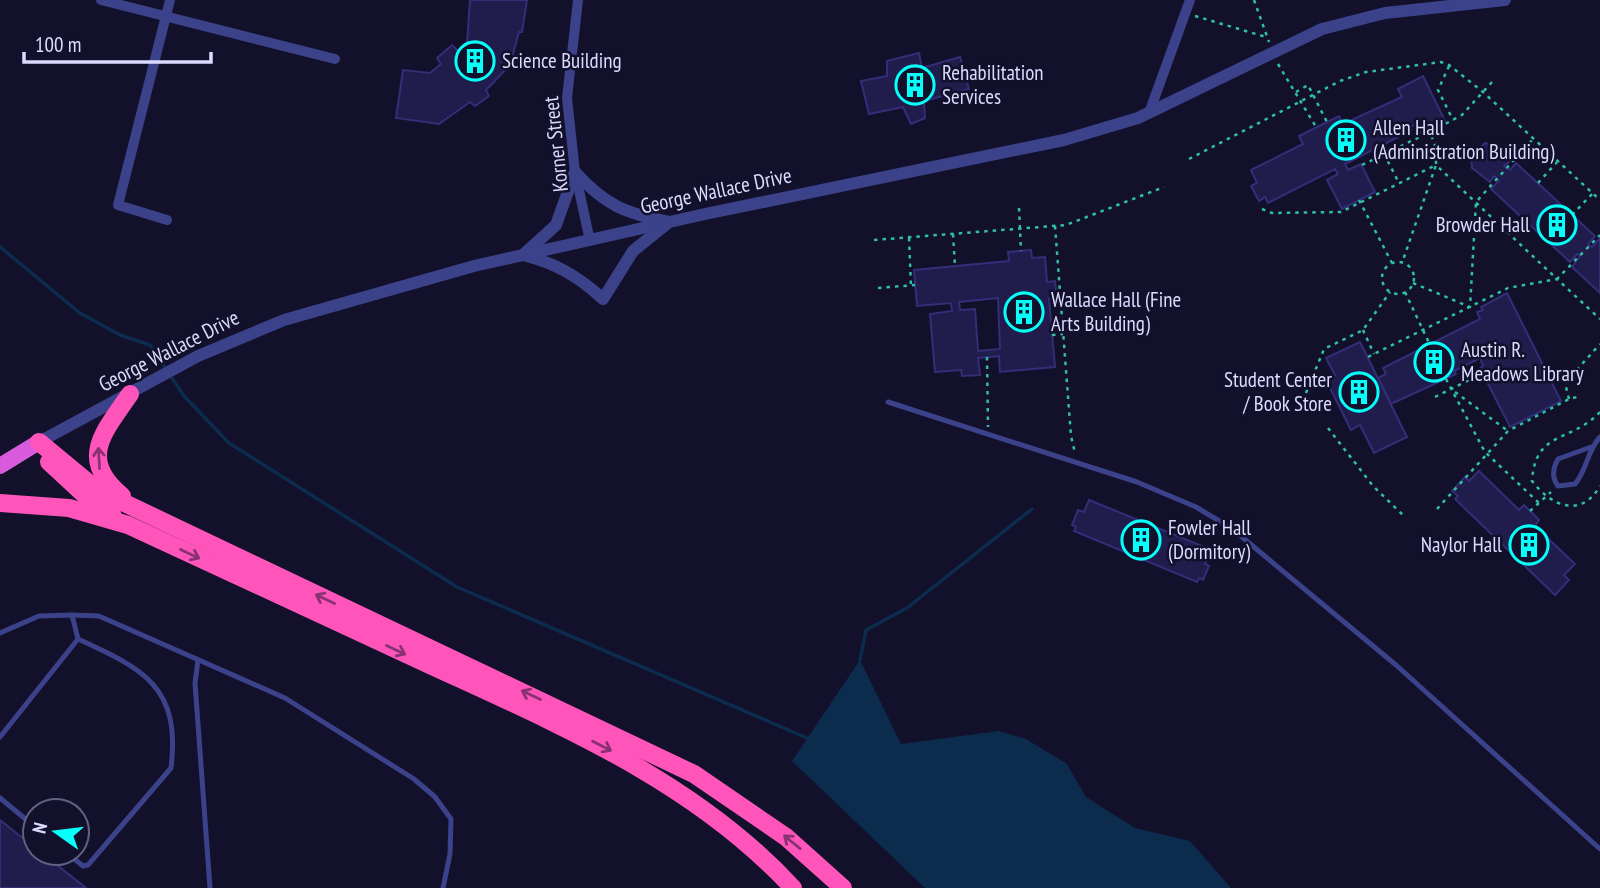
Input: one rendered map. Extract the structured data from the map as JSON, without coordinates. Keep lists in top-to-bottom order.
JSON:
{
  "streets": {
    "highway": ["George Wallace Drive"],
    "street": ["Korner Street"]
  },
  "crossings": [
    ["Korner Street", "George Wallace Drive"]
  ],
  "places": {
    "building": [
      "Science Building",
      "Rehabilitation Services",
      "Allen Hall (Administration Building)",
      "Browder Hall",
      "Wallace Hall (Fine Arts Building)",
      "Austin R. Meadows Library",
      "Student Center / Book Store",
      "Fowler Hall (Dormitory)",
      "Naylor Hall"
    ]
  },
  "scale_bar": "100 m",
  "north": "left"
}
